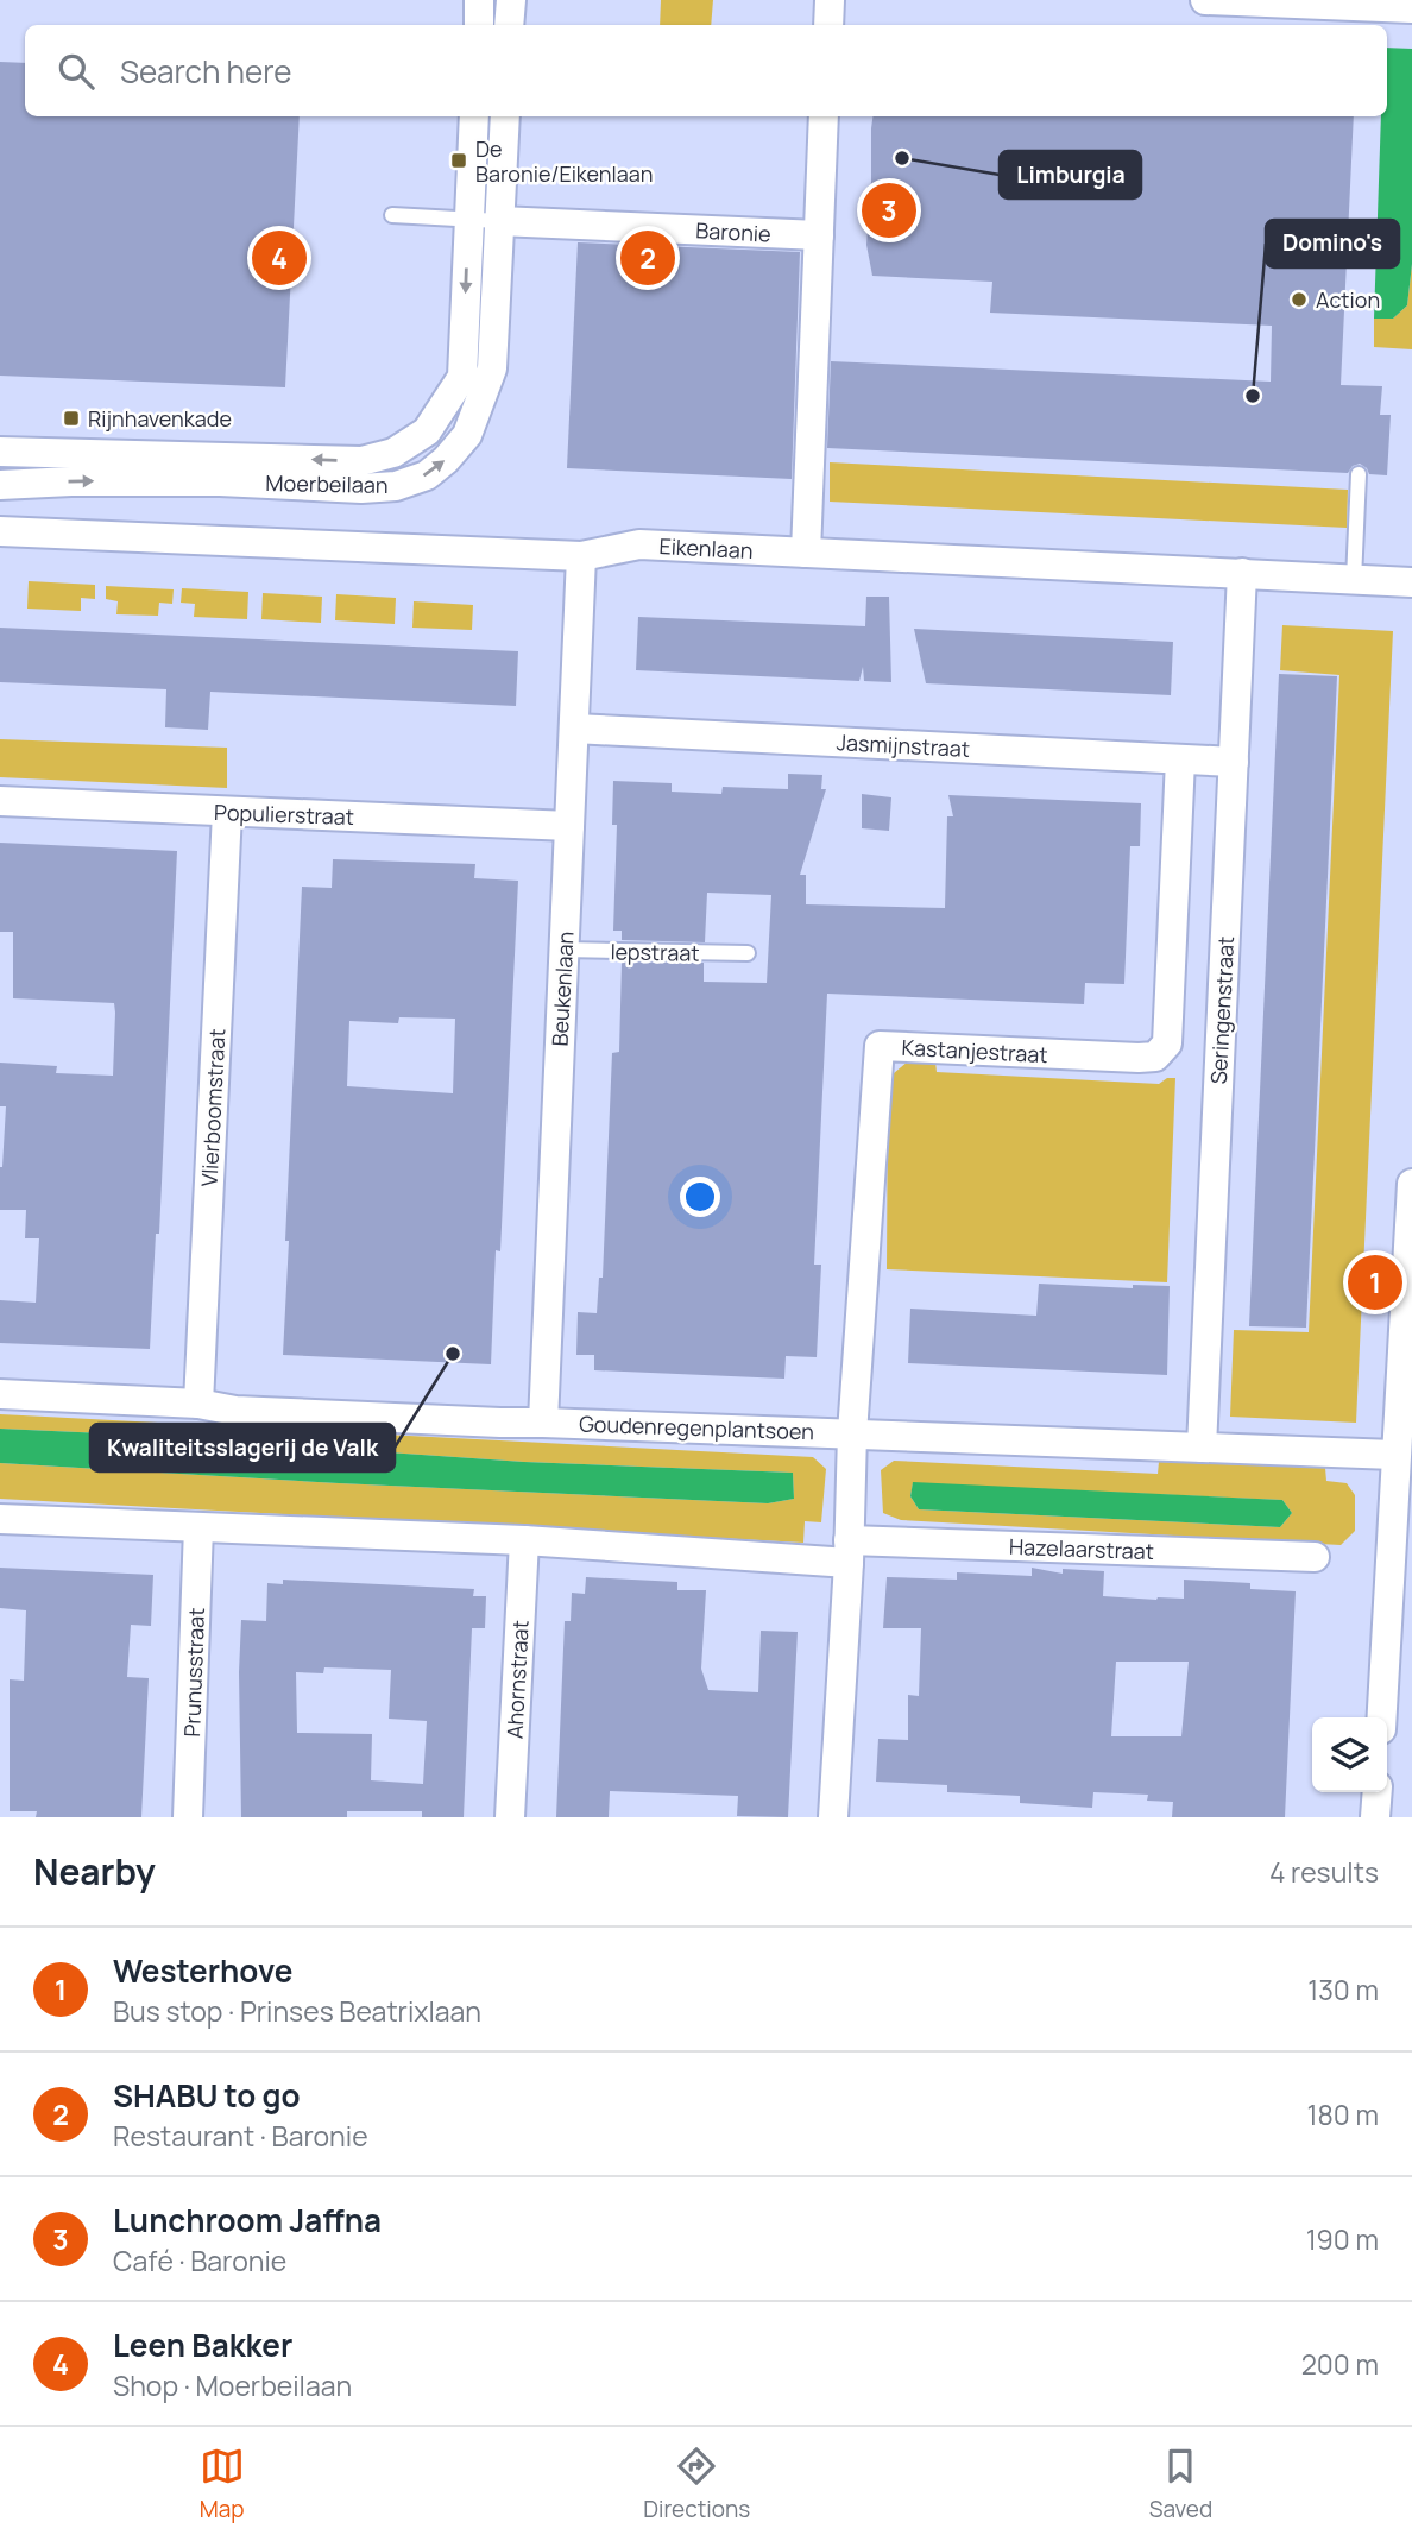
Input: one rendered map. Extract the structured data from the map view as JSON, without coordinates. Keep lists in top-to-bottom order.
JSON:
{
  "streets": {
    "street": [
      "Baronie",
      "Moerbeilaan",
      "Eikenlaan",
      "Jasmijnstraat",
      "Populierstraat",
      "Beukenlaan",
      "Seringenstraat",
      "Kastanjestraat",
      "Vlierboomstraat",
      "Goudenregenplantsoen",
      "Hazelaarstraat",
      "Prunusstraat",
      "Ahornstraat"
    ],
    "lane": ["Iepstraat"]
  },
  "crossings": [
    ["Baronie", "Moerbeilaan"],
    ["Eikenlaan", "Beukenlaan"],
    ["Eikenlaan", "Seringenstraat"],
    ["Jasmijnstraat", "Beukenlaan"],
    ["Jasmijnstraat", "Seringenstraat"],
    ["Jasmijnstraat", "Kastanjestraat"],
    ["Populierstraat", "Beukenlaan"],
    ["Populierstraat", "Vlierboomstraat"],
    ["Iepstraat", "Beukenlaan"],
    ["Beukenlaan", "Goudenregenplantsoen"],
    ["Seringenstraat", "Goudenregenplantsoen"],
    ["Kastanjestraat", "Goudenregenplantsoen"],
    ["Vlierboomstraat", "Goudenregenplantsoen"]
  ],
  "places": {
    "other": [
      "Limburgia",
      "Action",
      "Domino's",
      "Kwaliteitsslagerij de Valk"
    ],
    "transit": ["De Baronie/Eikenlaan", "Rijnhavenkade"]
  },
  "page": {
    "search": "Search here",
    "pins": [
      "3",
      "2",
      "4",
      "1"
    ],
    "heading": ["Nearby", "4 results"],
    "list": [
      {
        "mark": "1",
        "name": "Westerhove",
        "note": "Bus stop · Prinses Beatrixlaan",
        "value": "130 m"
      },
      {
        "mark": "2",
        "name": "SHABU to go",
        "note": "Restaurant · Baronie",
        "value": "180 m"
      },
      {
        "mark": "3",
        "name": "Lunchroom Jaffna",
        "note": "Café · Baronie",
        "value": "190 m"
      },
      {
        "mark": "4",
        "name": "Leen Bakker",
        "note": "Shop · Moerbeilaan",
        "value": "200 m"
      }
    ],
    "nav": ["Map", "Directions", "Saved"]
  }
}
